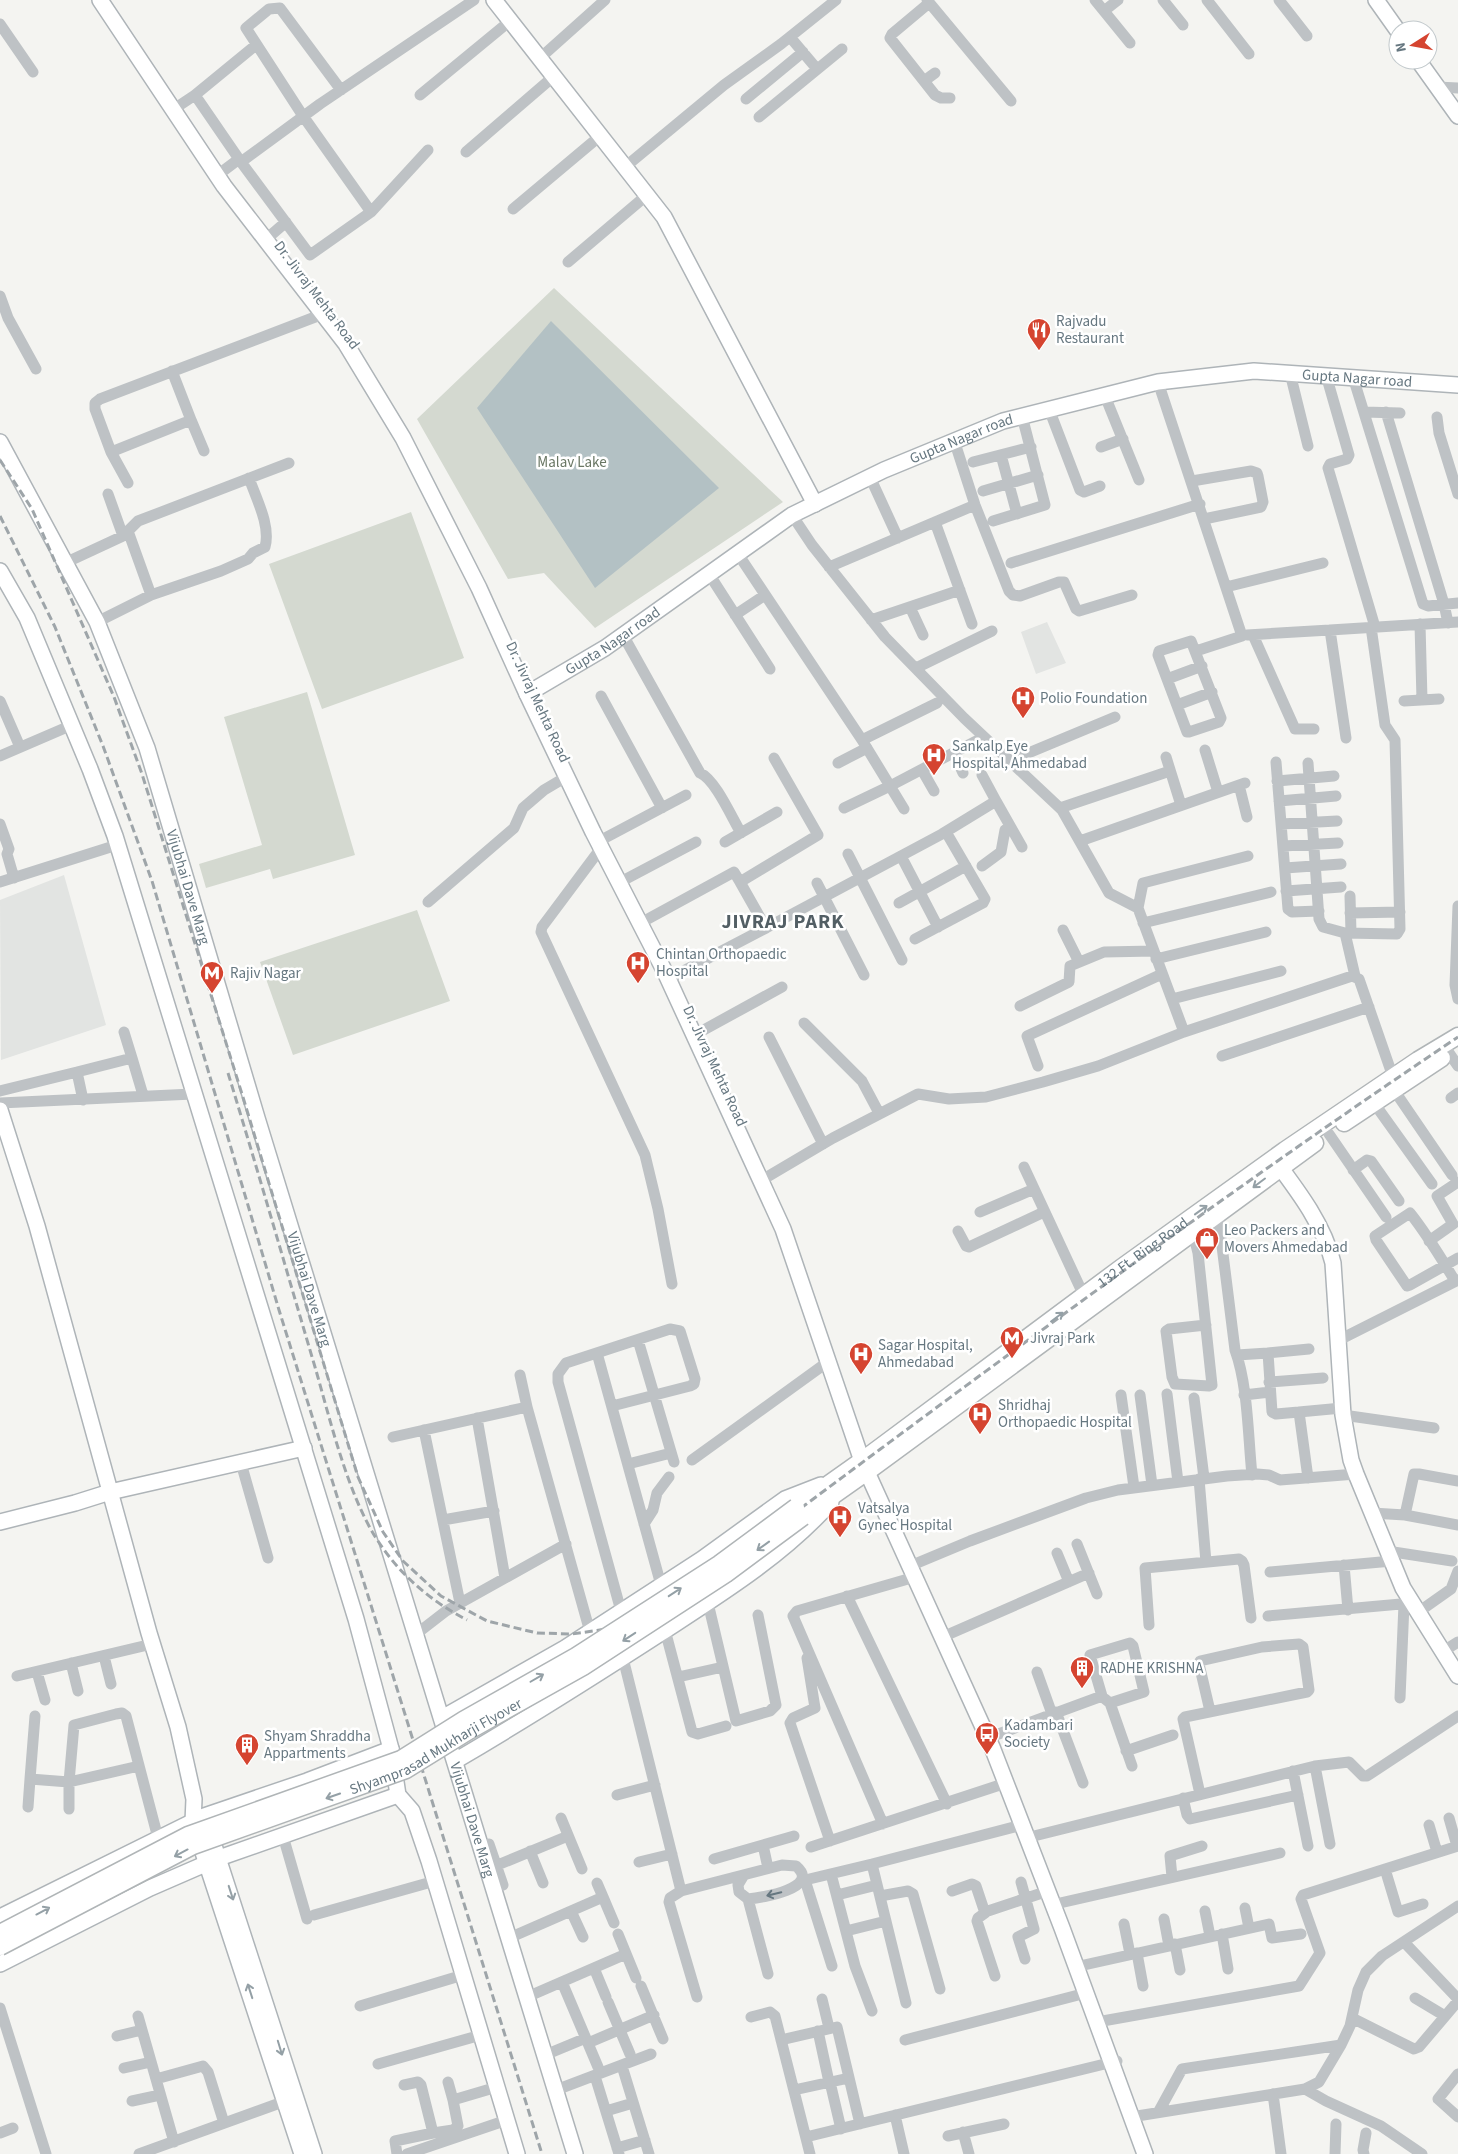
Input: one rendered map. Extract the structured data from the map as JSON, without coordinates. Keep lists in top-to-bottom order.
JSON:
{
  "streets": {
    "main road": ["132 Ft. Ring Road", "Shyamprasad Mukharji Flyover"],
    "street": ["Dr. Jivraj Mehta Road", "Gupta Nagar road", "Vijubhai Dave Marg"]
  },
  "crossings": [
    ["Dr. Jivraj Mehta Road", "Gupta Nagar road"],
    ["Dr. Jivraj Mehta Road", "132 Ft. Ring Road"],
    ["132 Ft. Ring Road", "Shyamprasad Mukharji Flyover"]
  ],
  "districts": ["JIVRAJ PARK"],
  "parks": ["Malav Lake"],
  "places": {
    "restaurant": ["Rajvadu Restaurant"],
    "hospital": [
      "Polio Foundation",
      "Sankalp Eye Hospital, Ahmedabad",
      "Chintan Orthopaedic Hospital",
      "Sagar Hospital, Ahmedabad",
      "Shridhaj Orthopaedic Hospital",
      "Vatsalya Gynec Hospital"
    ],
    "metro station": ["Rajiv Nagar", "Jivraj Park"],
    "shop": ["Leo Packers and Movers Ahmedabad"],
    "building": ["RADHE KRISHNA", "Shyam Shraddha Appartments"],
    "bus stop": ["Kadambari Society"]
  },
  "north": "left"
}
